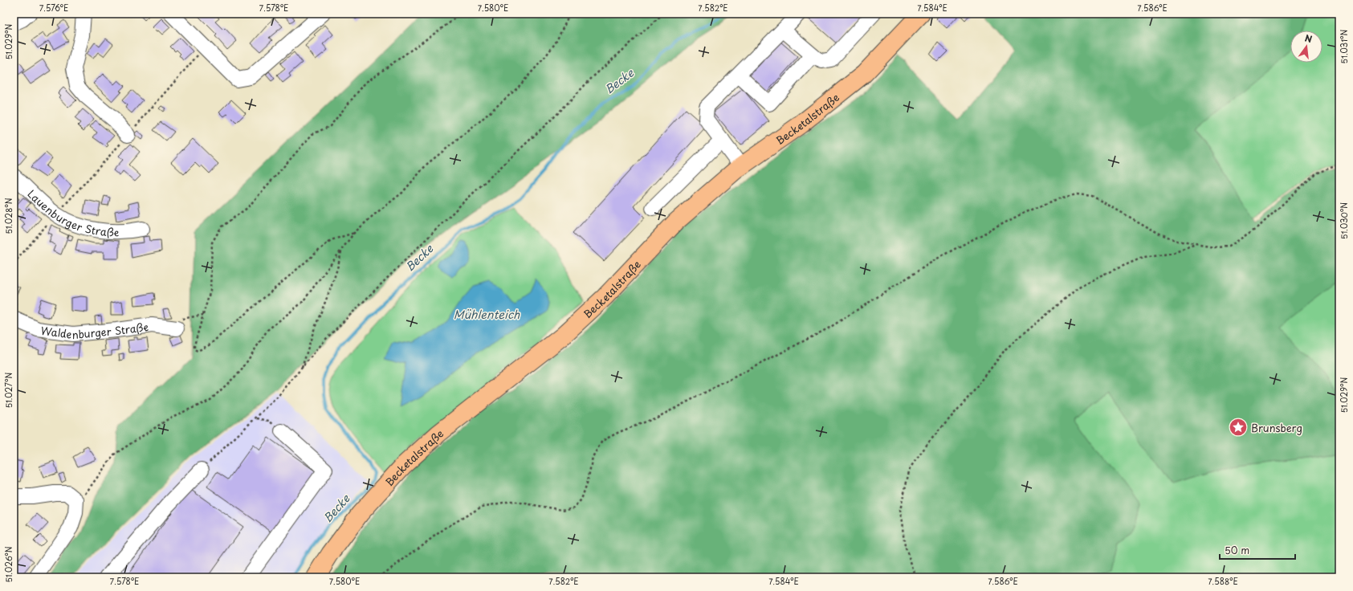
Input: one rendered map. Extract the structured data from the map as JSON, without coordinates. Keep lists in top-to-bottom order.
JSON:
{
  "streets": {
    "main road": ["Becketalstraße"],
    "street": ["Lauenburger Straße", "Waldenburger Straße"]
  },
  "water": ["Becke", "Mühlenteich"],
  "places": {
    "place": ["Brunsberg"]
  },
  "scale_bar": "50 m",
  "north": "top",
  "coordinates": [
    "7.576°E",
    "7.578°E",
    "7.580°E",
    "7.582°E",
    "7.584°E",
    "7.586°E",
    "51.029°N",
    "51.031°N",
    "51.028°N",
    "51.030°N",
    "51.027°N",
    "51.026°N",
    "7.588°E"
  ]
}
